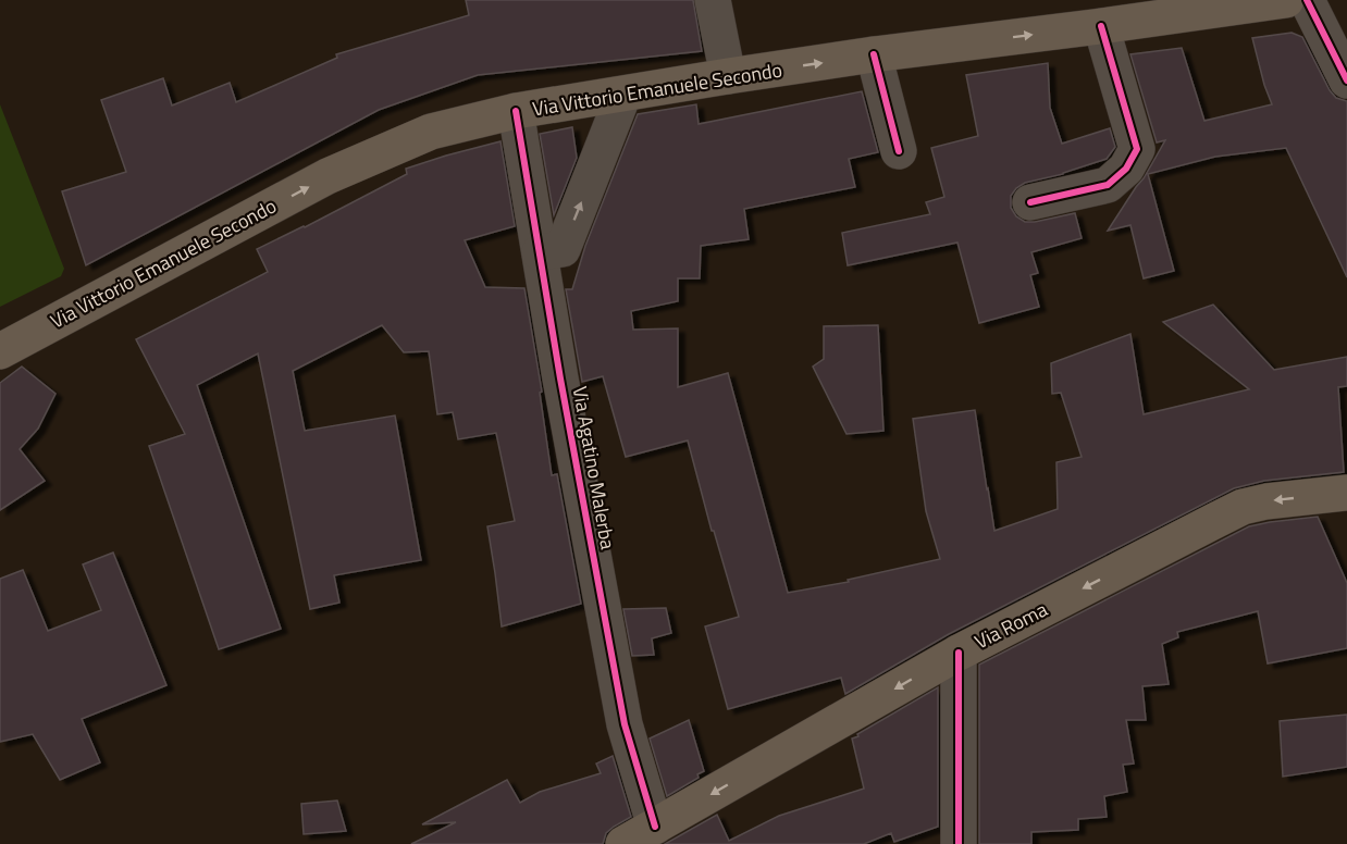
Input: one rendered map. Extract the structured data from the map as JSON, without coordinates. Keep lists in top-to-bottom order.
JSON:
{
  "streets": {
    "main road": ["Via Vittorio Emanuele Secondo", "Via Roma"],
    "street": ["Via Agatino Malerba"]
  },
  "crossings": [
    ["Via Vittorio Emanuele Secondo", "Via Agatino Malerba"],
    ["Via Agatino Malerba", "Via Roma"]
  ],
  "one_way": ["Via Vittorio Emanuele Secondo", "Via Roma"]
}
